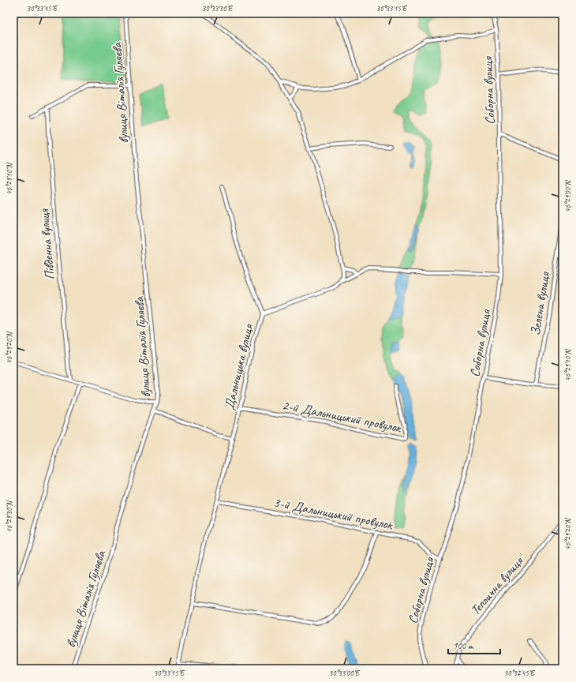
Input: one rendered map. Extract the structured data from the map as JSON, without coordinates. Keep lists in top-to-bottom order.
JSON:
{
  "streets": {
    "street": [
      "Соборна вулиця",
      "вулиця Віталія Гуляєва",
      "Південна вулиця",
      "Зелена вулиця",
      "Дальницька вулиця",
      "2-й Дальницький провулок",
      "3-й Дальницький провулок",
      "Теплична вулиця"
    ]
  },
  "crossings": [
    ["Соборна вулиця", "Дальницька вулиця"],
    ["Соборна вулиця", "3-й Дальницький провулок"],
    ["Дальницька вулиця", "2-й Дальницький провулок"],
    ["Дальницька вулиця", "3-й Дальницький провулок"]
  ],
  "scale_bar": "100 m",
  "coordinates": [
    "30°33'45\"E",
    "30°33'30\"E",
    "30°33'15\"E",
    "46°29'10\"N",
    "46°29'00\"N",
    "46°29'20\"N",
    "46°29'30\"N",
    "30°33'00\"E",
    "30°32'45\"E"
  ]
}
